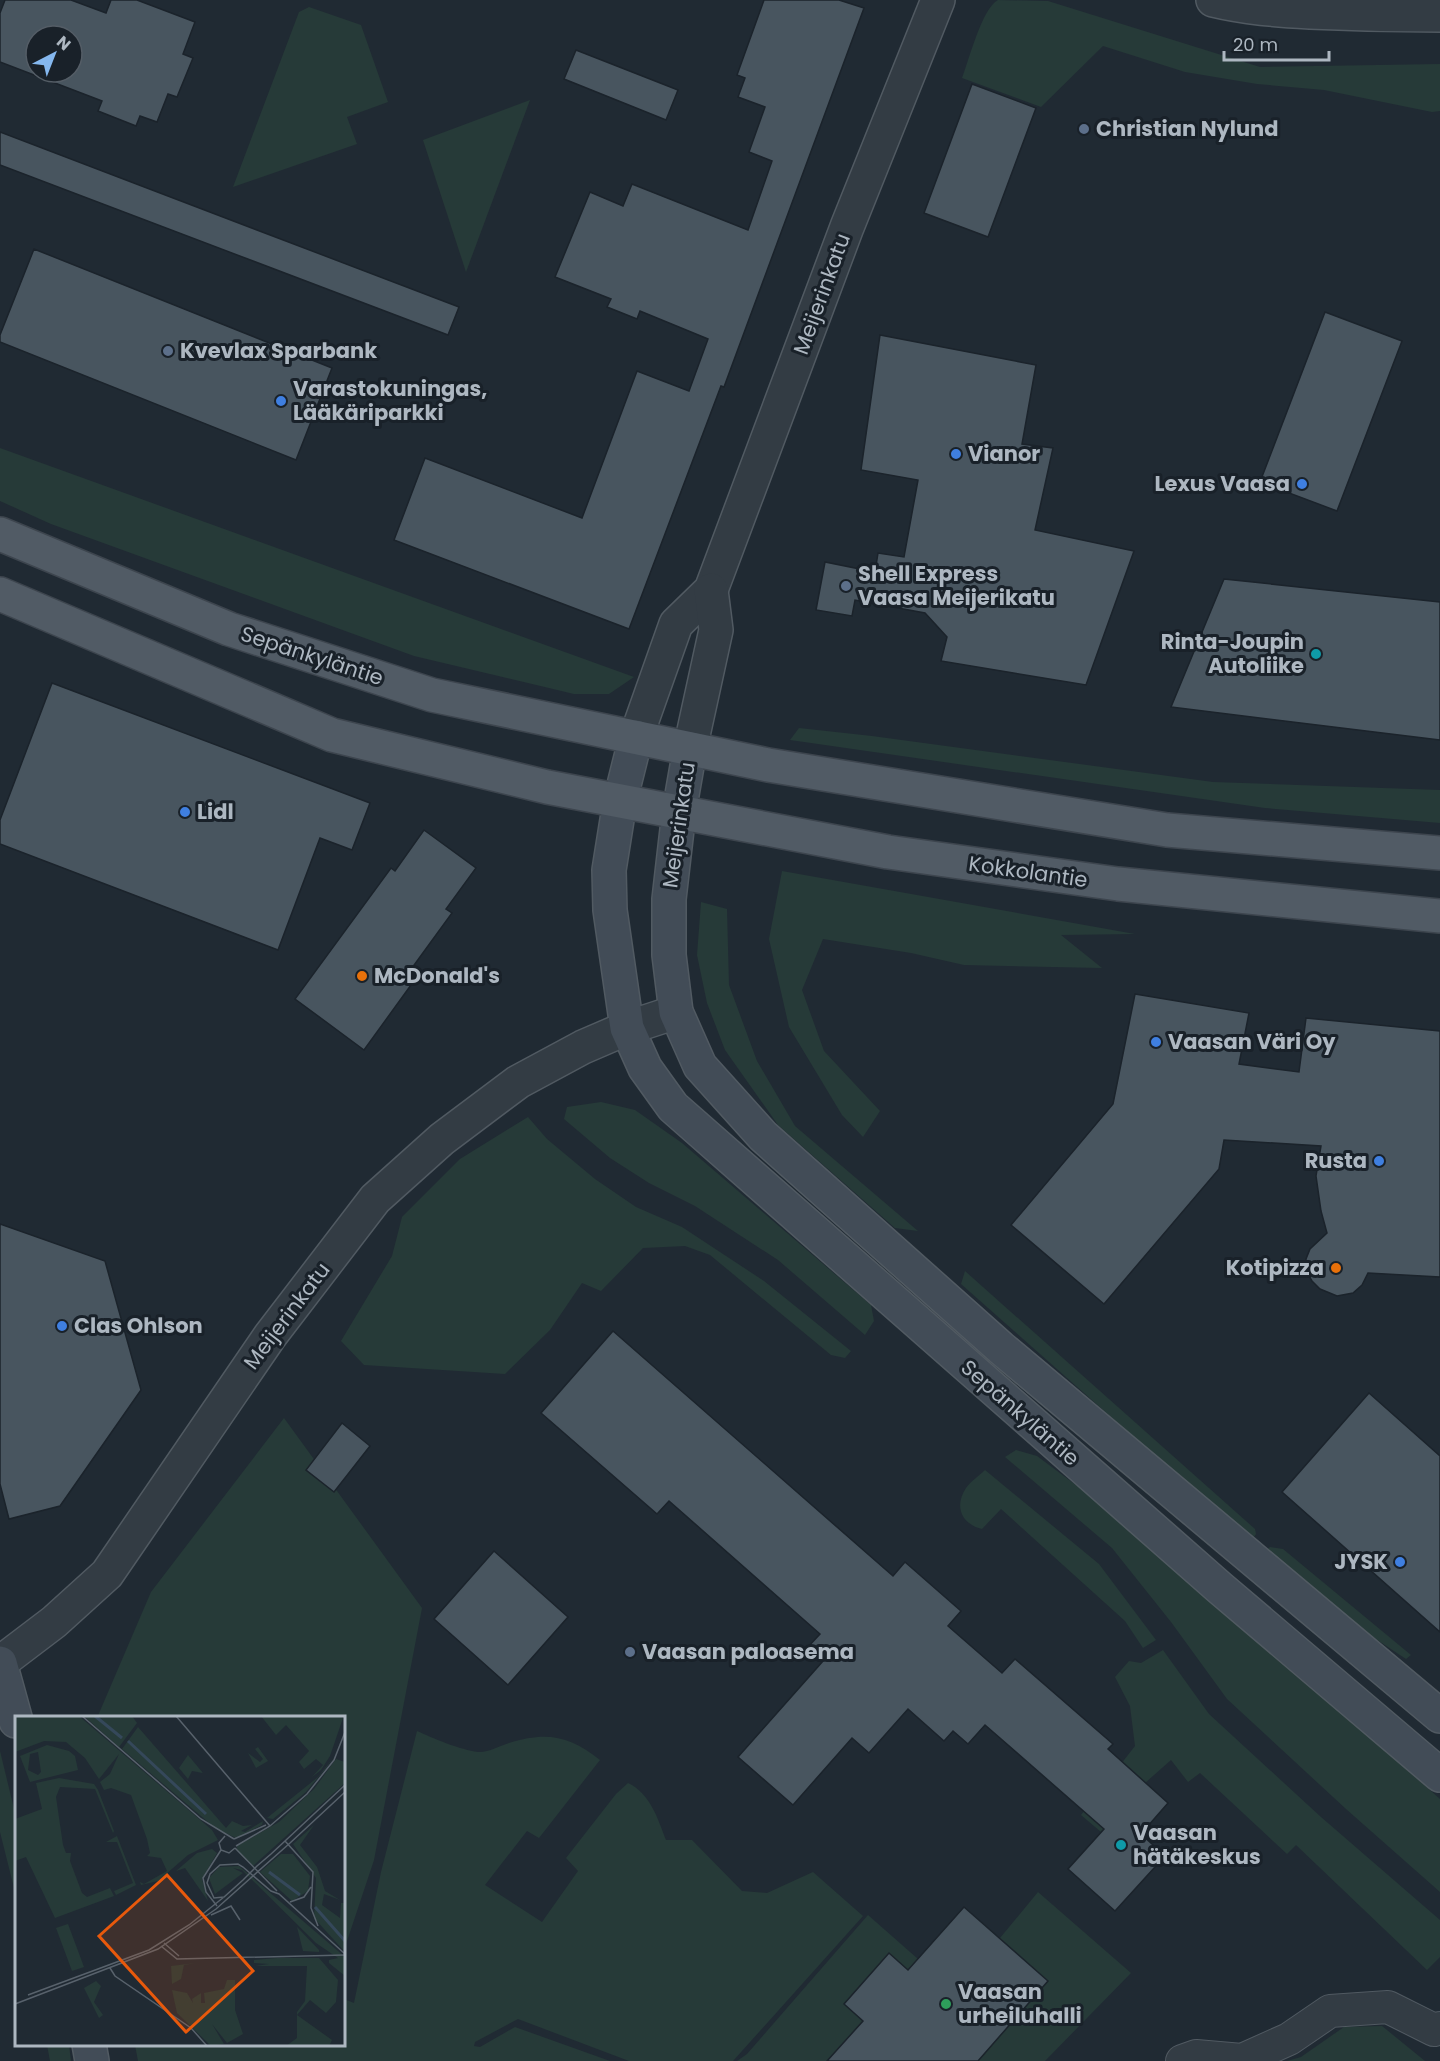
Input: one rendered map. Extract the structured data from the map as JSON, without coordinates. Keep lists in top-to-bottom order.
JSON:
{
  "streets": {
    "main road": ["Meijerinkatu", "Sepänkyläntie", "Kokkolantie"]
  },
  "crossings": [
    ["Meijerinkatu", "Sepänkyläntie"],
    ["Meijerinkatu", "Kokkolantie"]
  ],
  "places": [
    "Christian Nylund",
    "Kvevlax Sparbank",
    "Varastokuningas, Lääkäriparkki",
    "Vianor",
    "Lexus Vaasa",
    "Shell Express Vaasa Meijerikatu",
    "Rinta-Joupin Autoliike",
    "Lidl",
    "McDonald's",
    "Vaasan Väri Oy",
    "Rusta",
    "Kotipizza",
    "Clas Ohlson",
    "JYSK",
    "Vaasan paloasema",
    "Vaasan hätäkeskus",
    "Vaasan urheiluhalli"
  ],
  "scale_bar": "20 m",
  "north": "top right"
}
